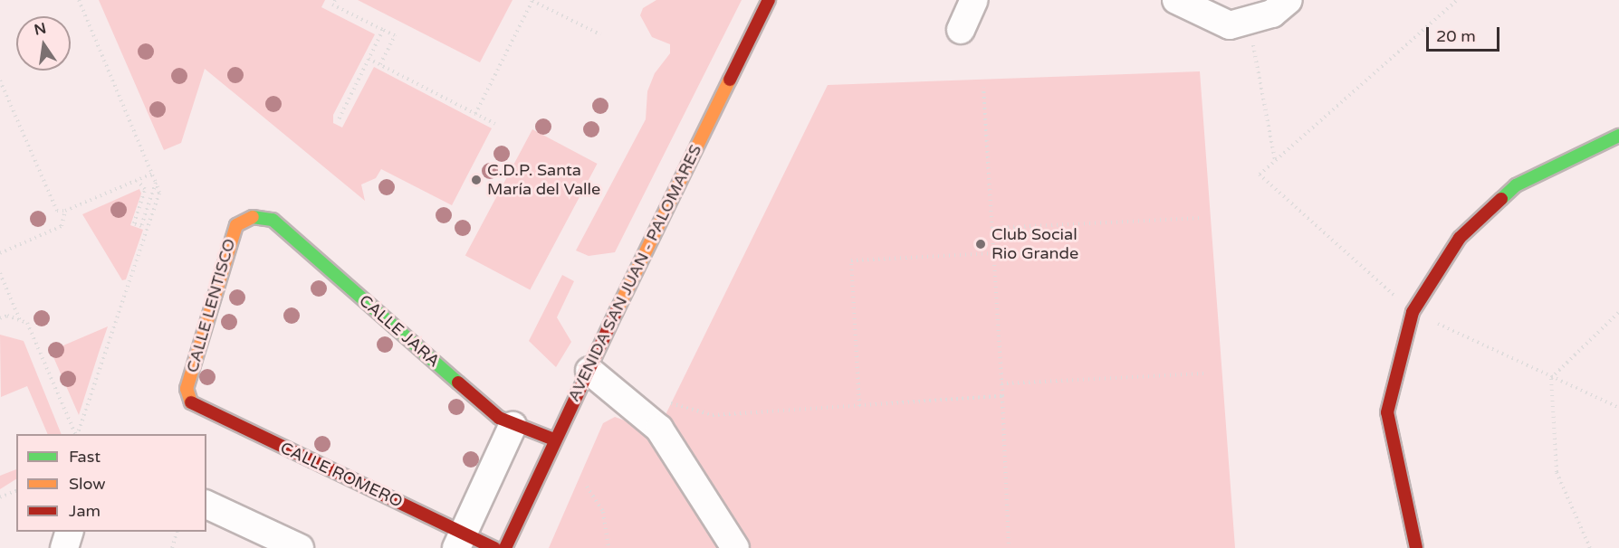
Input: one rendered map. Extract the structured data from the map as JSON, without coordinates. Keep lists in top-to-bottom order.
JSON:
{
  "streets": {
    "street": [
      "AVENIDA SAN JUAN - PALOMARES",
      "CALLE LENTISCO",
      "CALLE JARA",
      "CALLE ROMERO"
    ]
  },
  "crossings": [
    ["AVENIDA SAN JUAN - PALOMARES", "CALLE JARA"],
    ["CALLE LENTISCO", "CALLE JARA"],
    ["CALLE LENTISCO", "CALLE ROMERO"]
  ],
  "places": ["C.D.P. Santa María del Valle", "Club Social Rio Grande"],
  "legend": ["Fast", "Slow", "Jam"],
  "scale_bar": "20 m",
  "north": "top"
}
